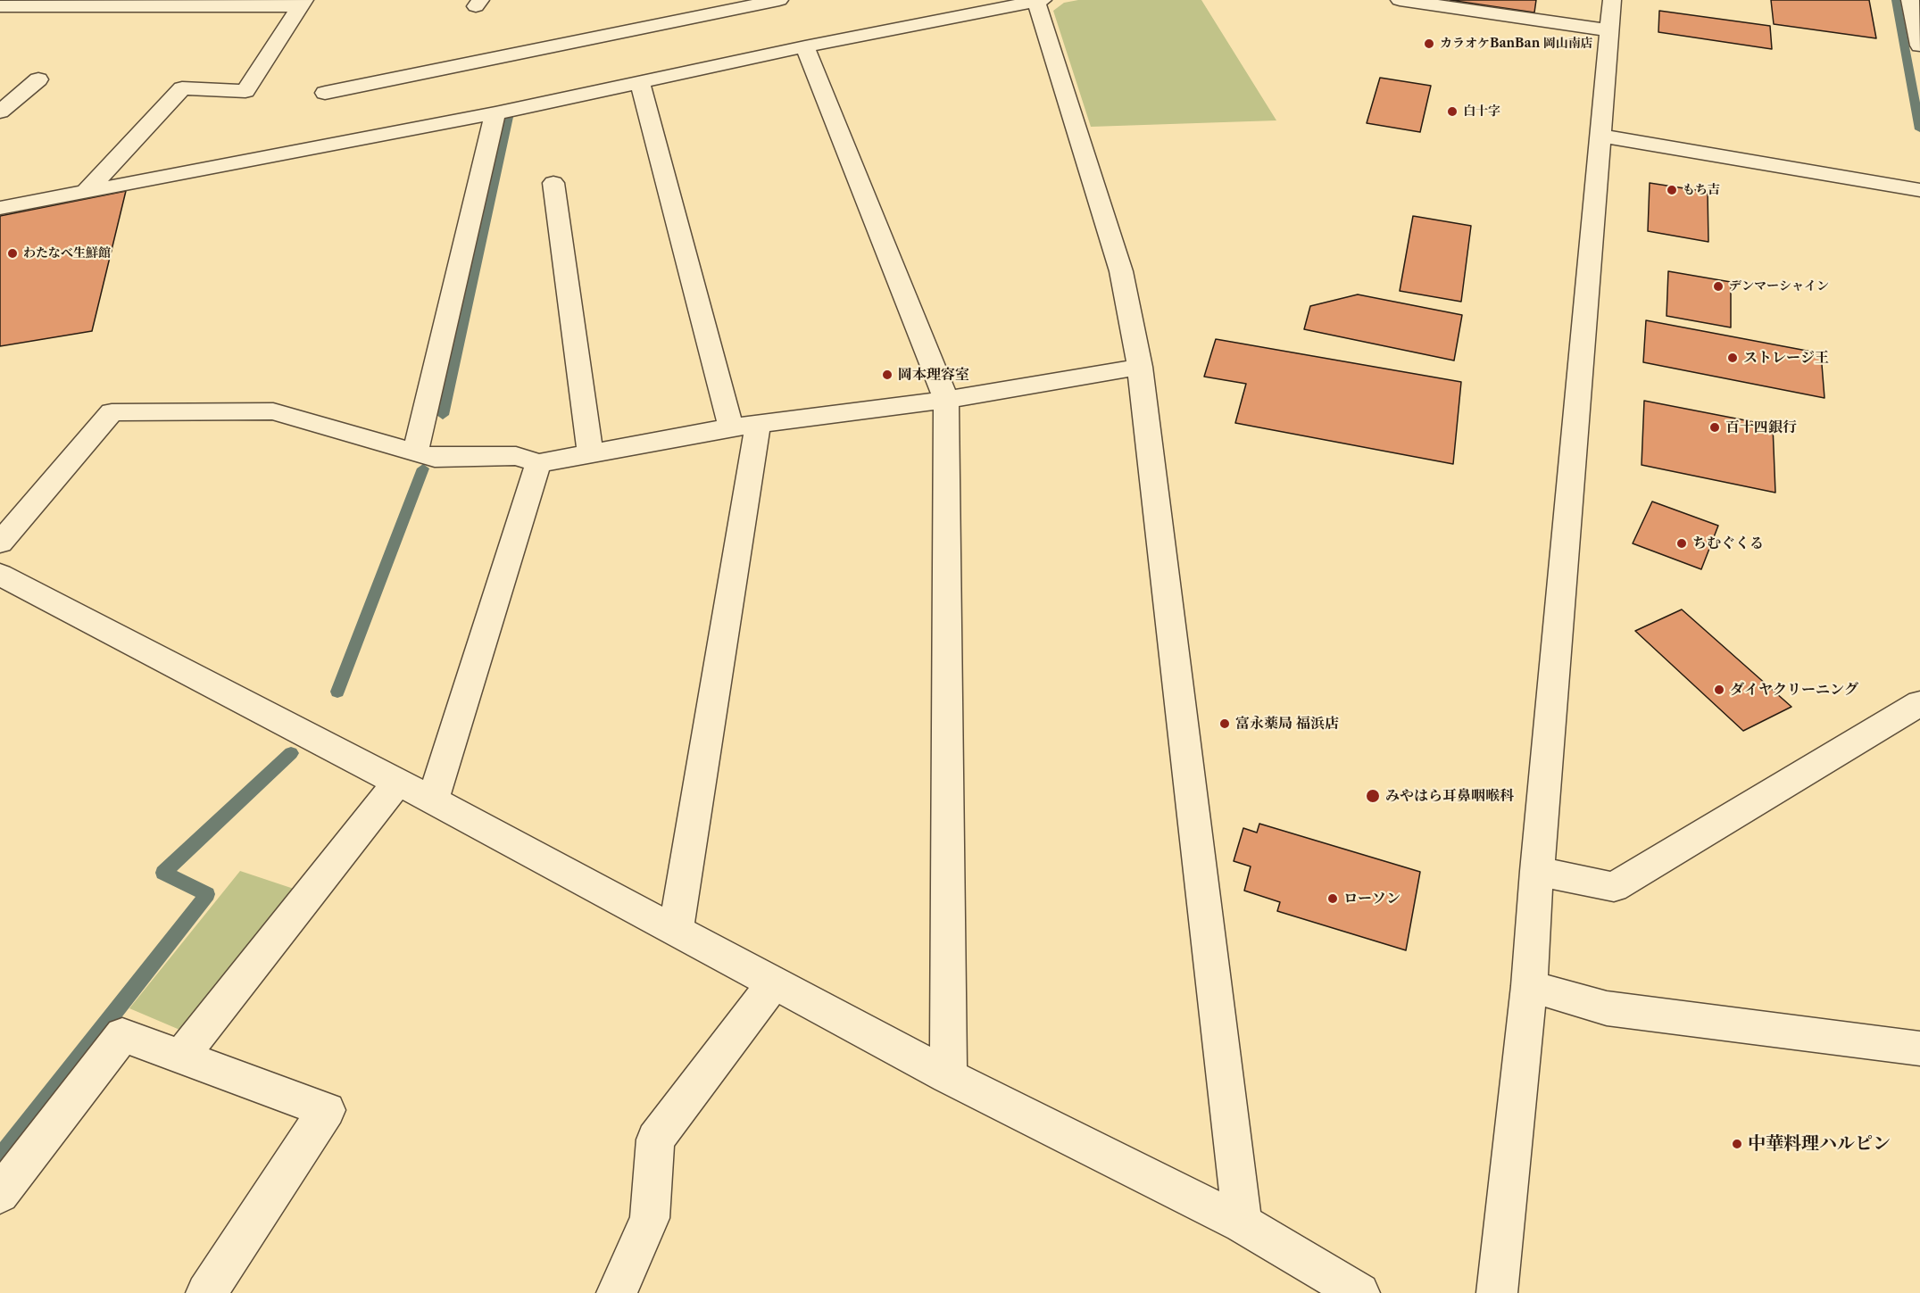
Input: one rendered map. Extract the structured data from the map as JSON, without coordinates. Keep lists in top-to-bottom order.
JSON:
{
  "places": [
    "カラオケBanBan 岡山南店",
    "白十字",
    "もち吉",
    "わたなべ生鮮館",
    "デンマーシャイン",
    "ストレージ王",
    "岡本理容室",
    "百十四銀行",
    "ちむぐくる",
    "ダイヤクリーニング",
    "富永薬局 福浜店",
    "みやはら耳鼻咽喉科",
    "ローソン",
    "中華料理ハルピン"
  ]
}
